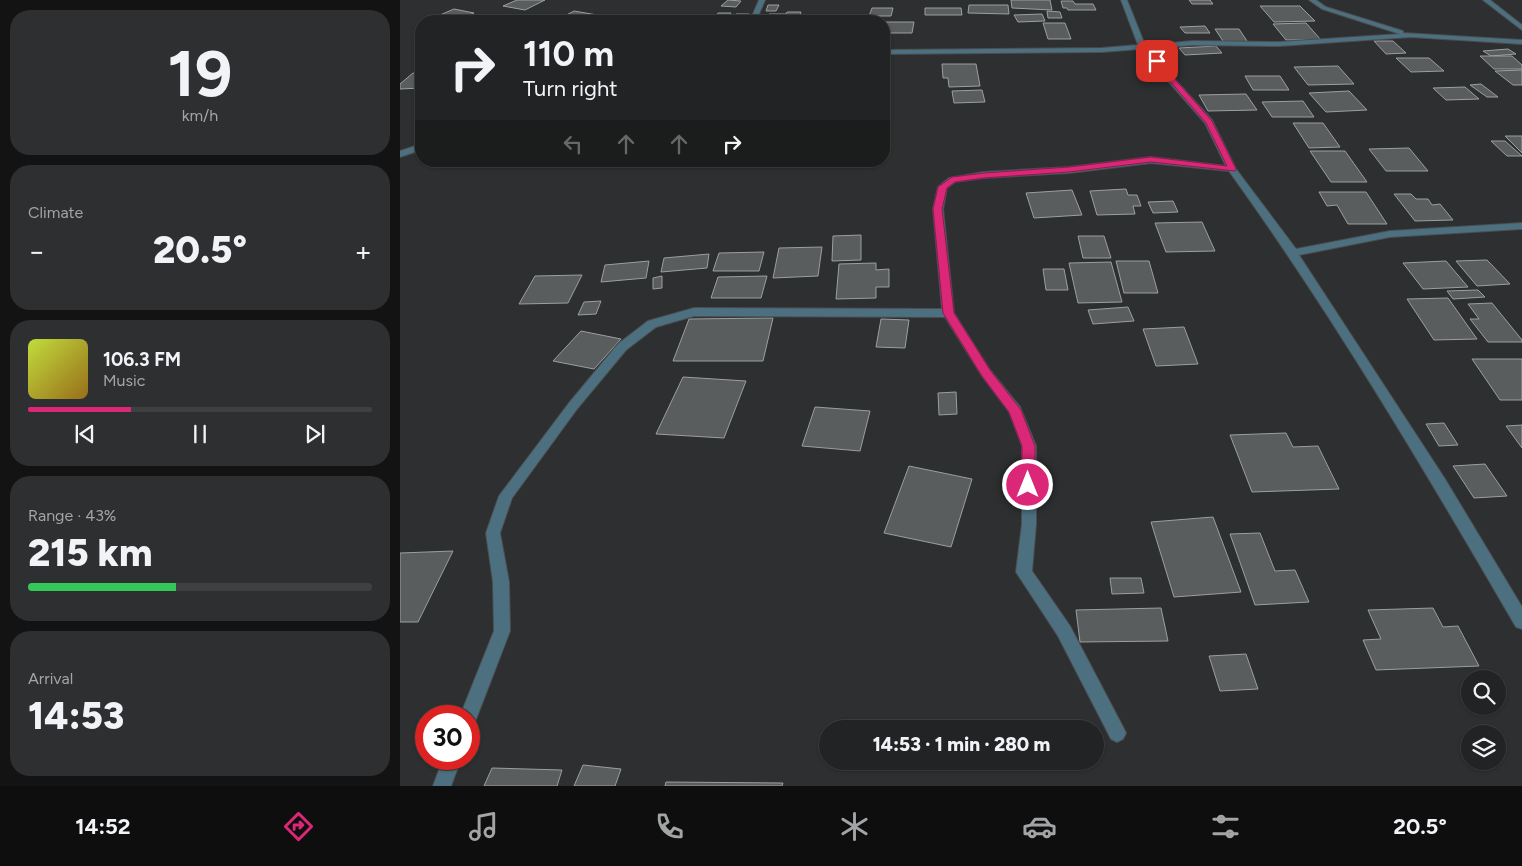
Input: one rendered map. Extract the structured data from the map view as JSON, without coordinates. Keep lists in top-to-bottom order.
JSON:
{
  "page": {
    "tile": [
      ["19", "km/h"],
      "Climate",
      ["Range · 43%", "215 km"],
      ["Arrival", "14:53"]
    ],
    "turn": ["110 m", "Turn right"],
    "heat": ["−", "20.5°", "+"],
    "song": ["106.3 FM", "Music"],
    "limit": "30",
    "trip": "14:53 · 1 min · 280 m",
    "tabs": ["14:52", "20.5°"]
  }
}
